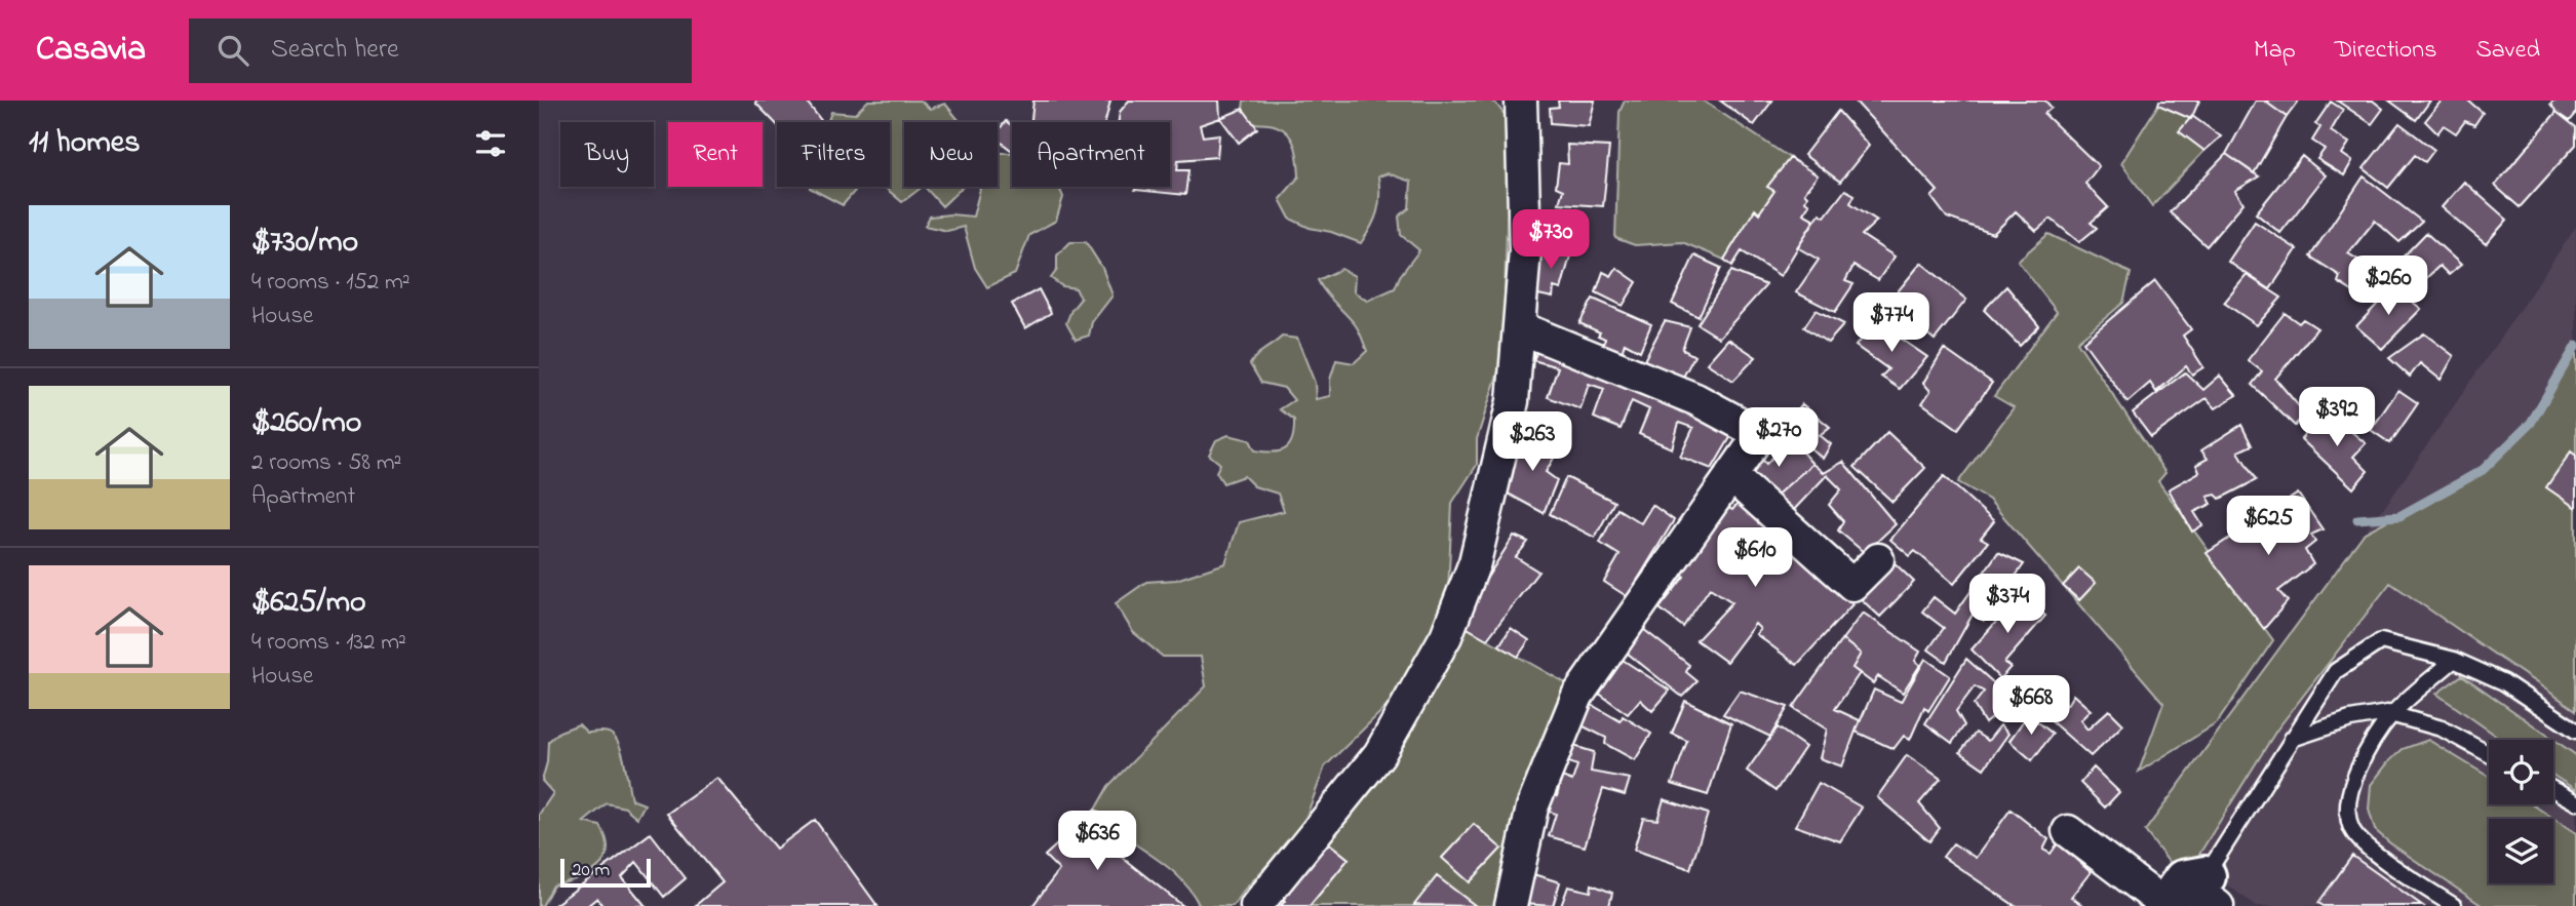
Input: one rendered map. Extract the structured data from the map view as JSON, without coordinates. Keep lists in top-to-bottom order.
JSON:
{
  "scale_bar": "20 m",
  "page": {
    "header": "Casavia",
    "search": "Search here",
    "nav": ["Map", "Directions", "Saved"],
    "heading": "11 homes",
    "chip": [
      "Buy",
      "Rent",
      "Filters",
      "New",
      "Apartment"
    ],
    "list": [
      {
        "name": "$730/mo",
        "note": "4 rooms · 152 m² · House"
      },
      {
        "name": "$260/mo",
        "note": "2 rooms · 58 m² · Apartment"
      },
      {
        "name": "$625/mo",
        "note": "4 rooms · 132 m² · House"
      }
    ],
    "price": [
      "$730",
      "$260",
      "$774",
      "$392",
      "$270",
      "$263",
      "$625",
      "$610",
      "$374",
      "$668",
      "$636"
    ],
    "scale": "20 m"
  }
}
